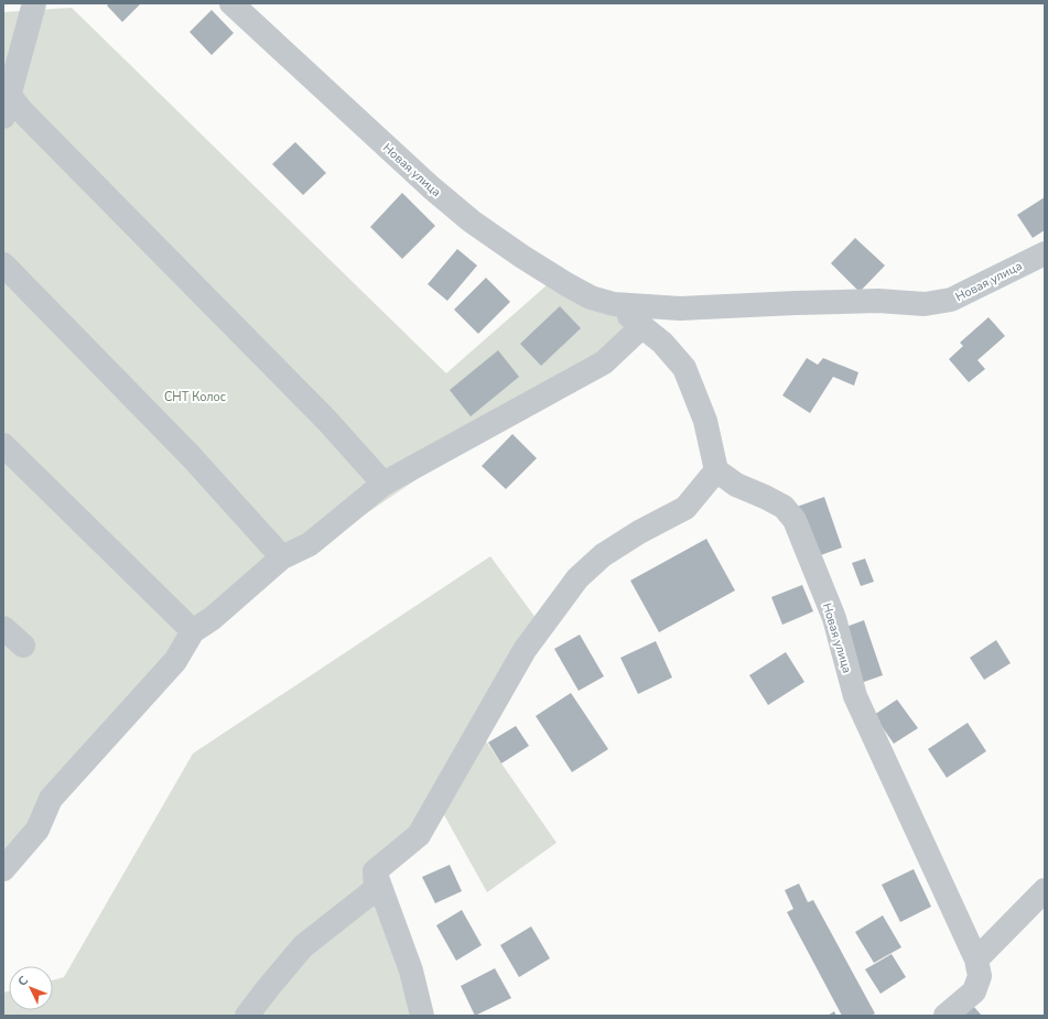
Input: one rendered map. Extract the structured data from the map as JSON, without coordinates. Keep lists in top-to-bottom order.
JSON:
{
  "streets": {
    "street": ["Новая улица"]
  },
  "parks": ["СНТ Колос"],
  "north": "top left"
}
